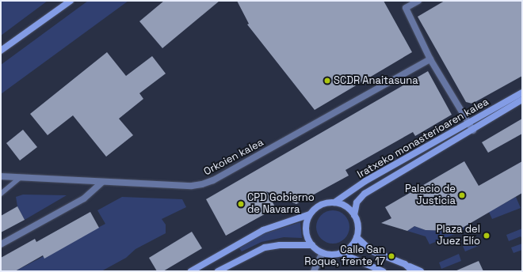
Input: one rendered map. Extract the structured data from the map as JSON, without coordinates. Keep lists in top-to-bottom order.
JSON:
{
  "streets": {
    "street": ["Iratxeko monasterioaren kalea", "Orkoien kalea"]
  },
  "places": [
    "SCDR Anaitasuna",
    "Palacio de Justicia",
    "CPD Gobierno de Navarra",
    "Plaza del Juez Elío",
    "Calle San Roque, frente 17"
  ]
}
